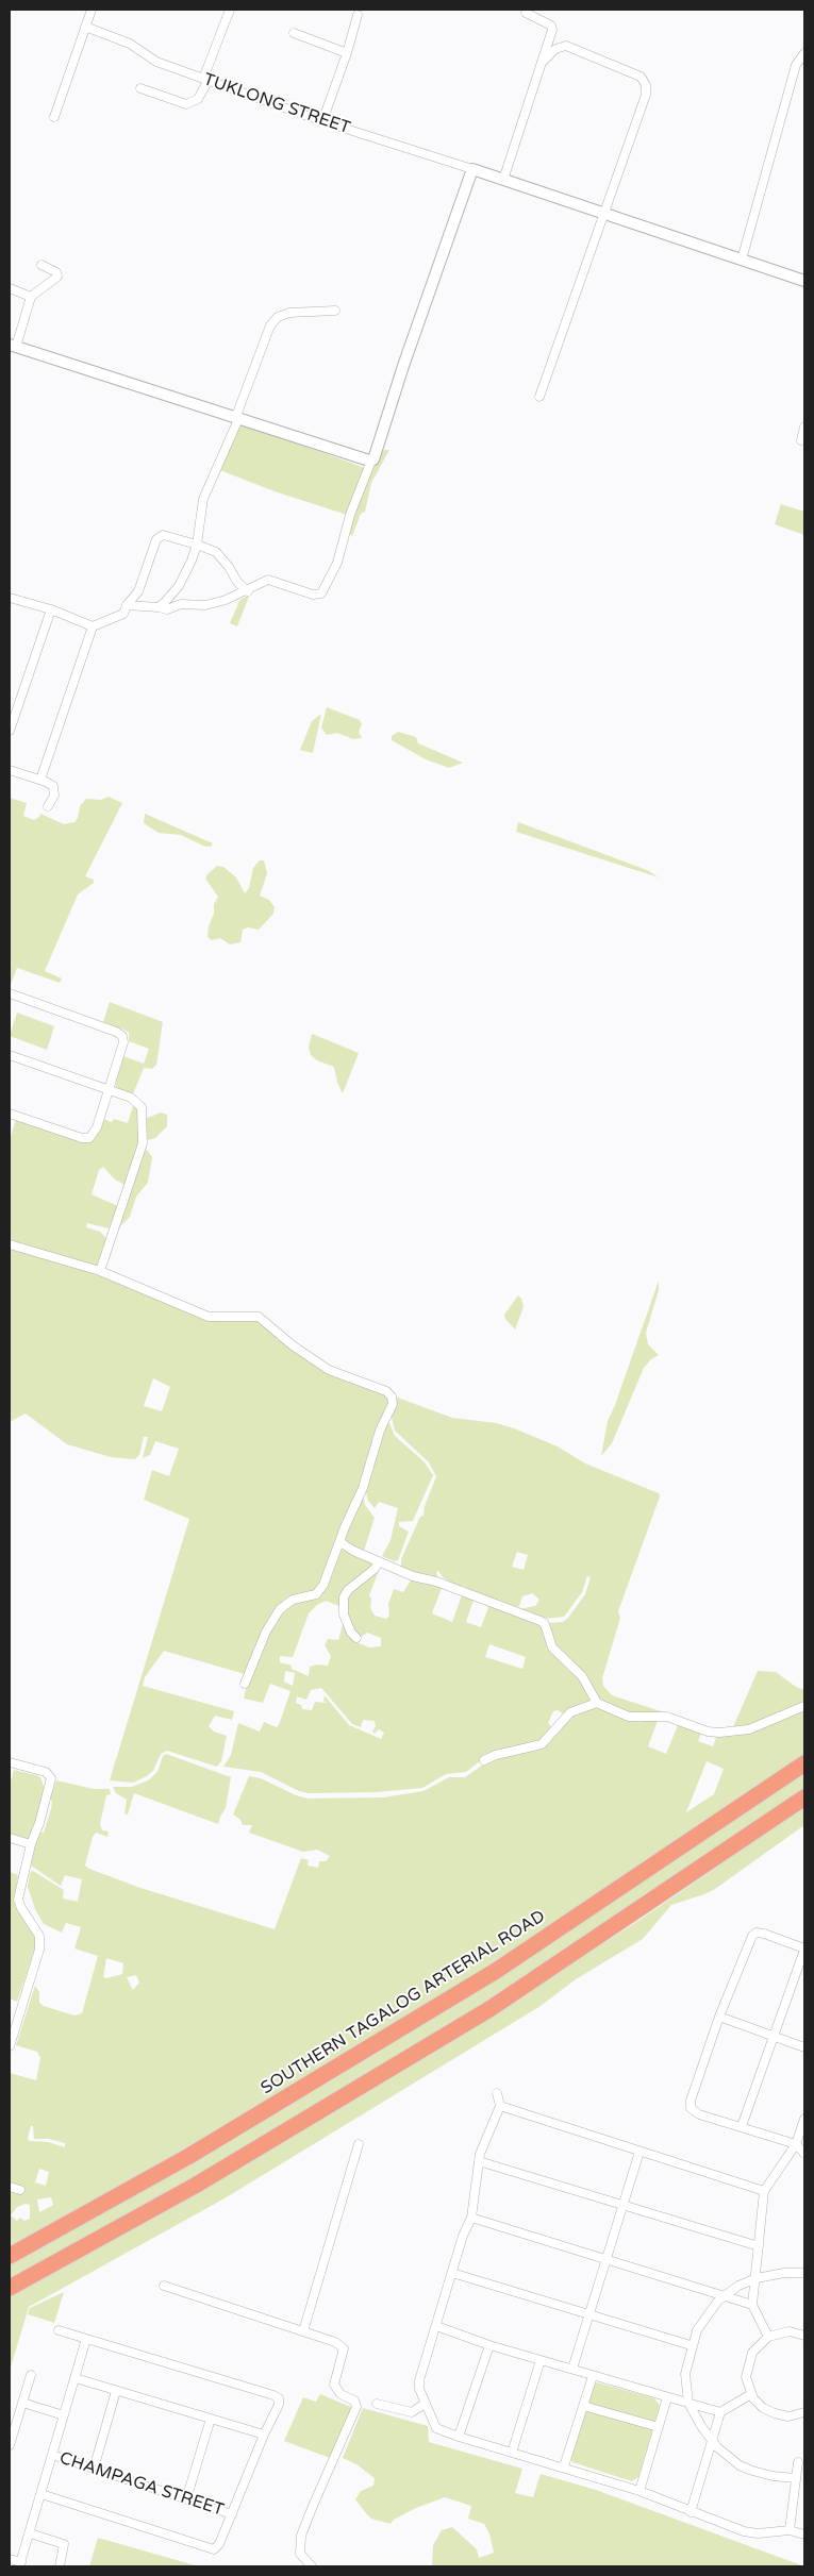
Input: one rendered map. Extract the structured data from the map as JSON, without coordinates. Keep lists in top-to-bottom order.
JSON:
{
  "streets": {
    "highway": ["SOUTHERN TAGALOG ARTERIAL ROAD"],
    "street": ["TUKLONG STREET", "CHAMPAGA STREET"]
  }
}
